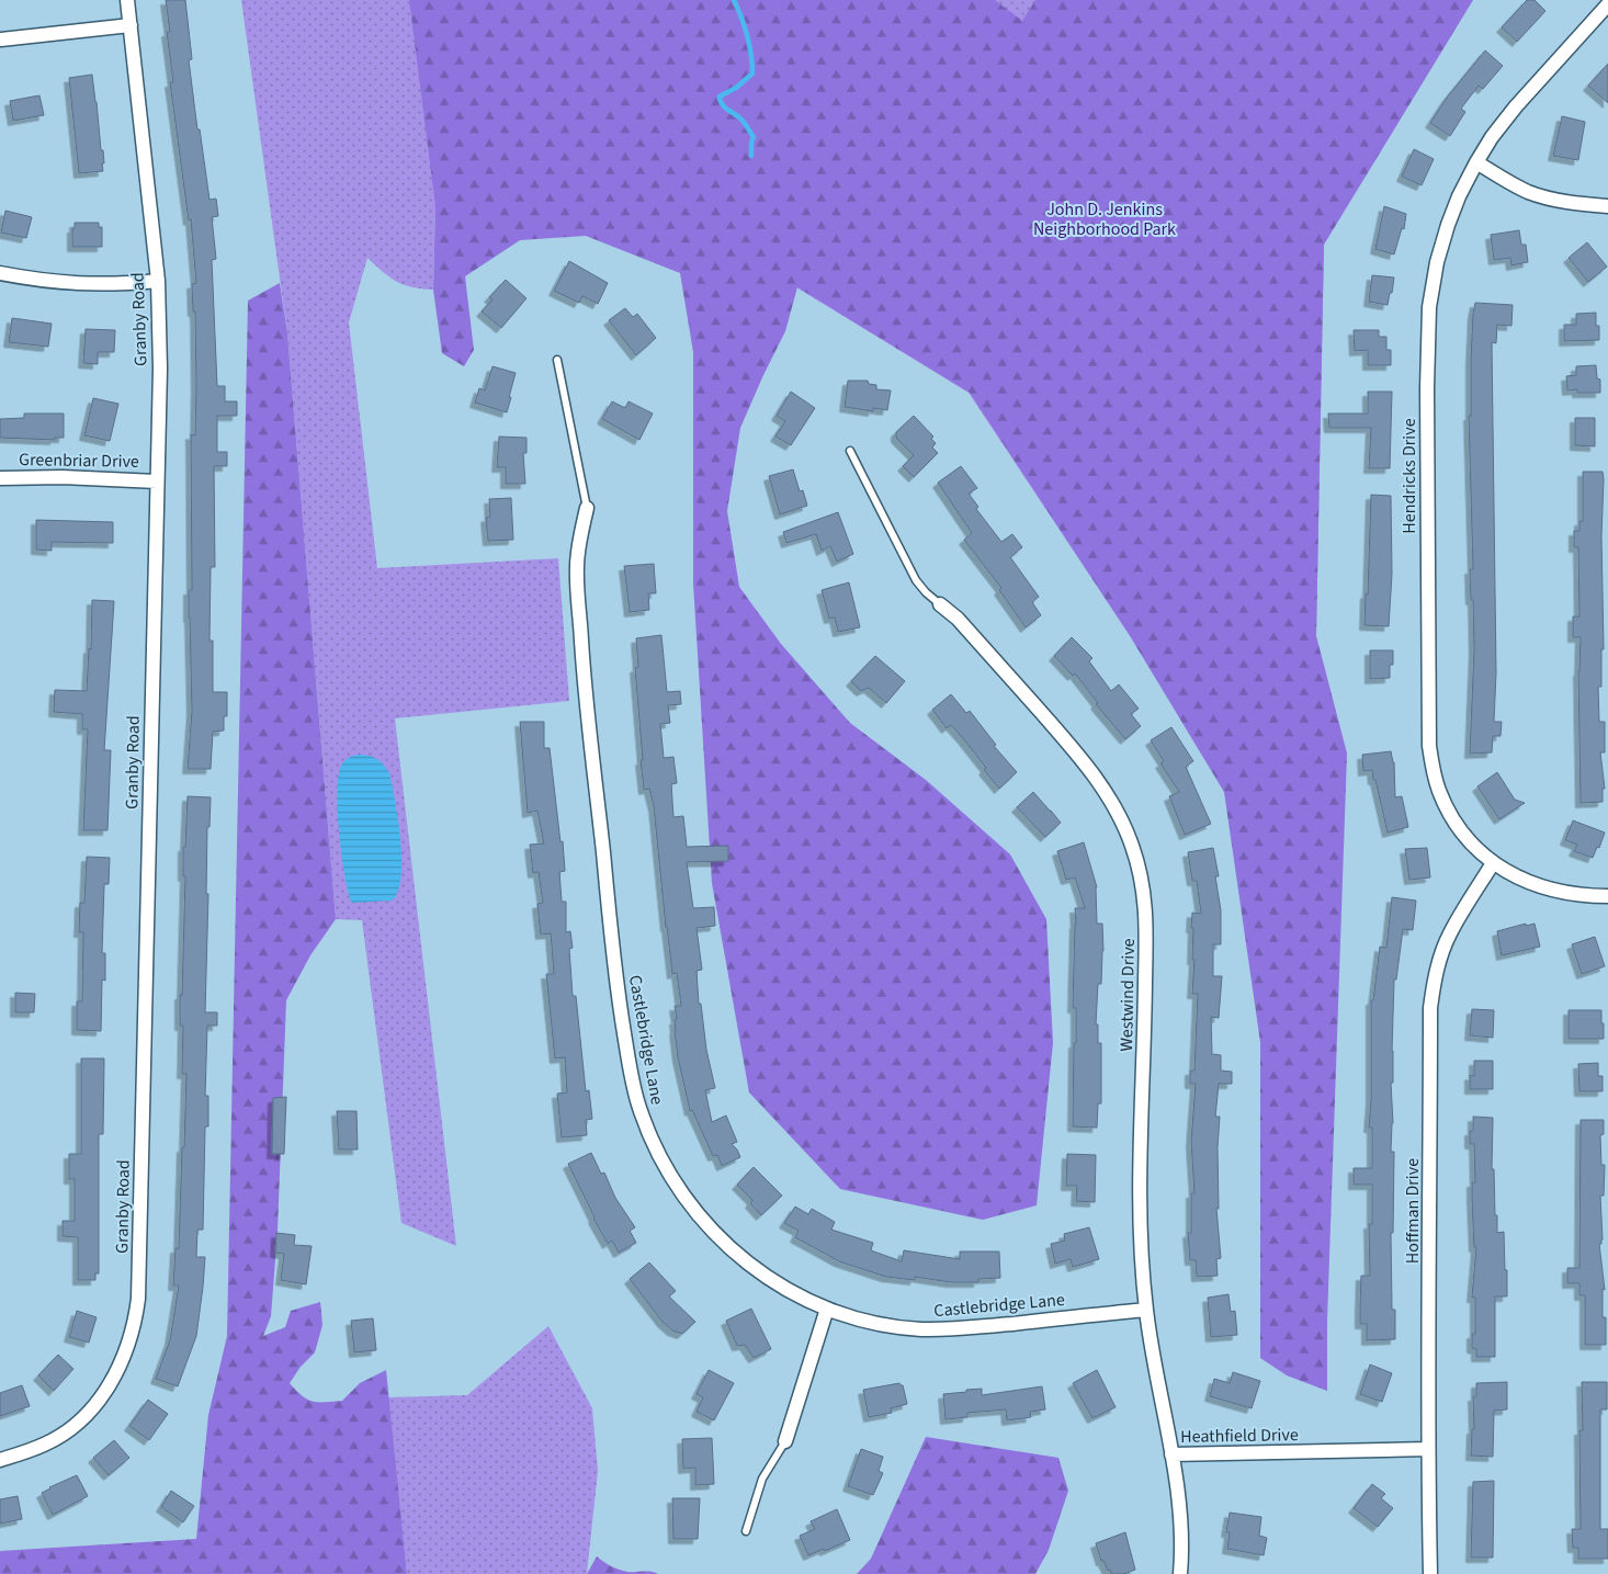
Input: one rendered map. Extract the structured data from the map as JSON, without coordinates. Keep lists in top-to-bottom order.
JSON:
{
  "streets": {
    "street": [
      "Granby Road",
      "Greenbriar Drive",
      "Hendricks Drive",
      "Westwind Drive",
      "Castlebridge Lane",
      "Hoffman Drive",
      "Heathfield Drive"
    ]
  },
  "crossings": [
    ["Granby Road", "Greenbriar Drive"],
    ["Hendricks Drive", "Hoffman Drive"],
    ["Westwind Drive", "Castlebridge Lane"],
    ["Westwind Drive", "Heathfield Drive"],
    ["Hoffman Drive", "Heathfield Drive"]
  ],
  "parks": ["John D. Jenkins Neighborhood Park"]
}
